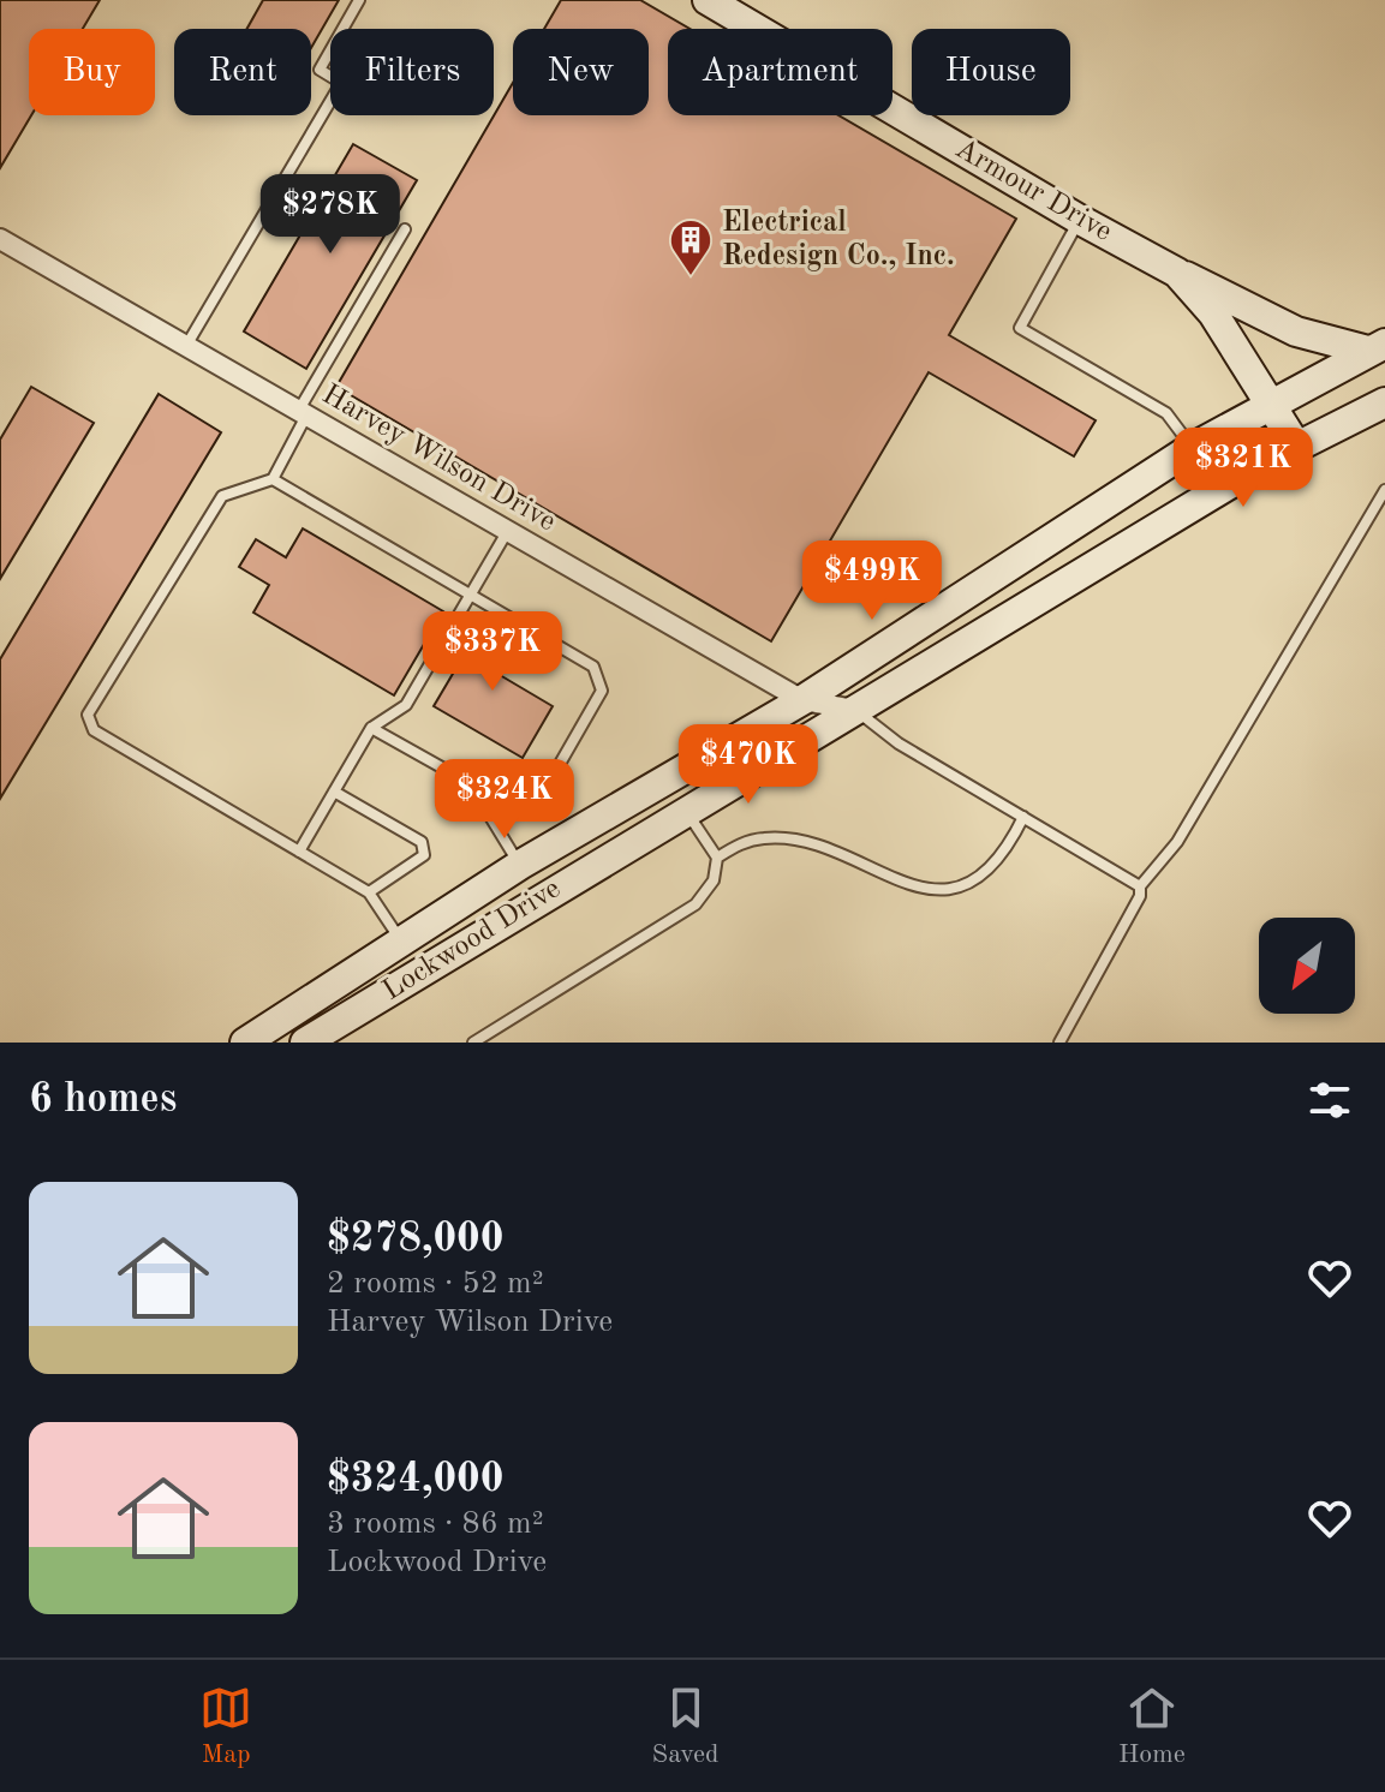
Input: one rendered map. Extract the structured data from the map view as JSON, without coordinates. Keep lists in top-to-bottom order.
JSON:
{
  "streets": {
    "main road": ["Armour Drive", "Lockwood Drive"],
    "street": ["Harvey Wilson Drive"]
  },
  "crossings": [
    ["Armour Drive", "Lockwood Drive"],
    ["Harvey Wilson Drive", "Lockwood Drive"]
  ],
  "places": {
    "building": ["Electrical Redesign Co., Inc."]
  },
  "north": "bottom left",
  "page": {
    "chip": [
      "Buy",
      "Rent",
      "Filters",
      "New",
      "Apartment",
      "House"
    ],
    "price": [
      "$278K",
      "$321K",
      "$499K",
      "$337K",
      "$470K",
      "$324K"
    ],
    "heading": "6 homes",
    "list": [
      {
        "name": "$278,000",
        "note": "2 rooms · 52 m² · Harvey Wilson Drive"
      },
      {
        "name": "$324,000",
        "note": "3 rooms · 86 m² · Lockwood Drive"
      }
    ],
    "tabs": ["Map", "Saved", "Home"]
  }
}
